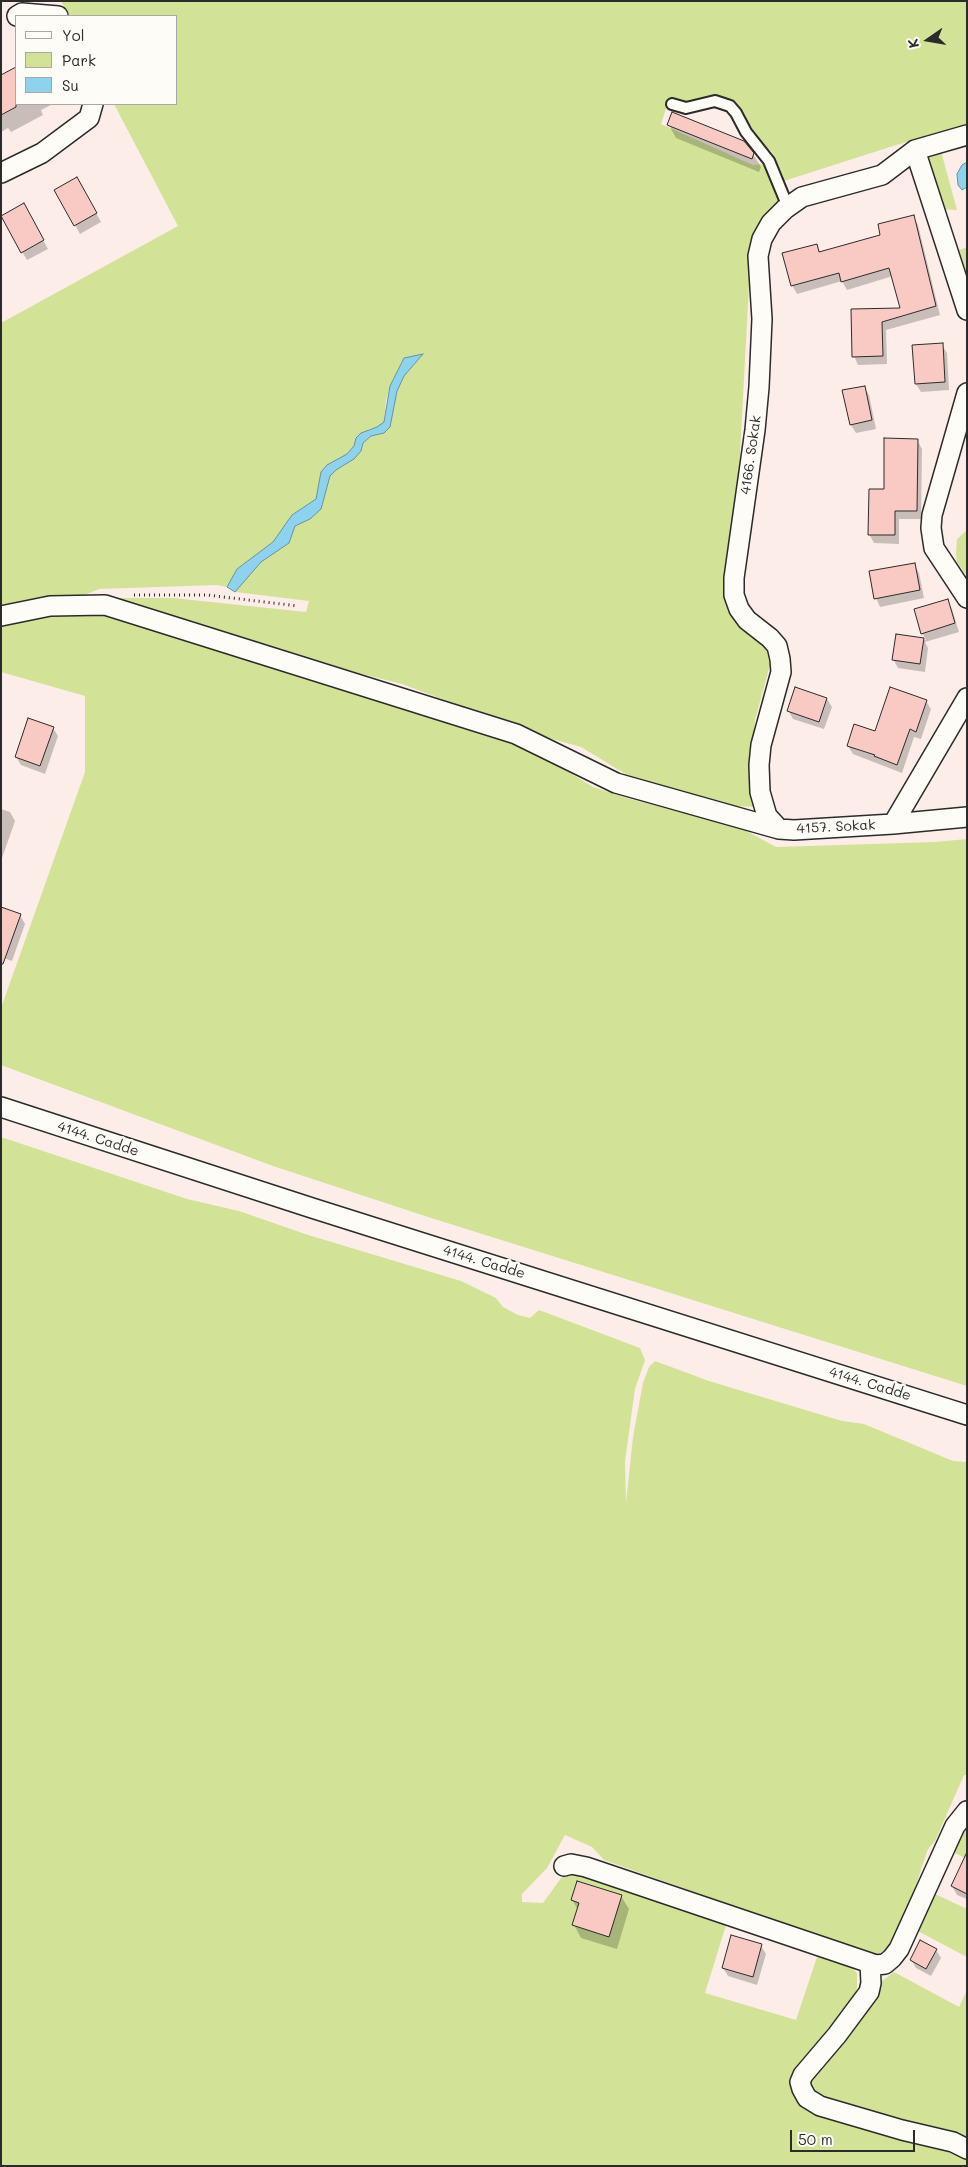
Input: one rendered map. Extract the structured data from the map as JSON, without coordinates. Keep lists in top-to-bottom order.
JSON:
{
  "streets": {
    "street": ["4166. Sokak", "4157. Sokak", "4144. Cadde"]
  },
  "crossings": [
    ["4166. Sokak", "4157. Sokak"]
  ],
  "legend": ["Yol", "Park", "Su"],
  "scale_bar": "50 m",
  "north": "left"
}
